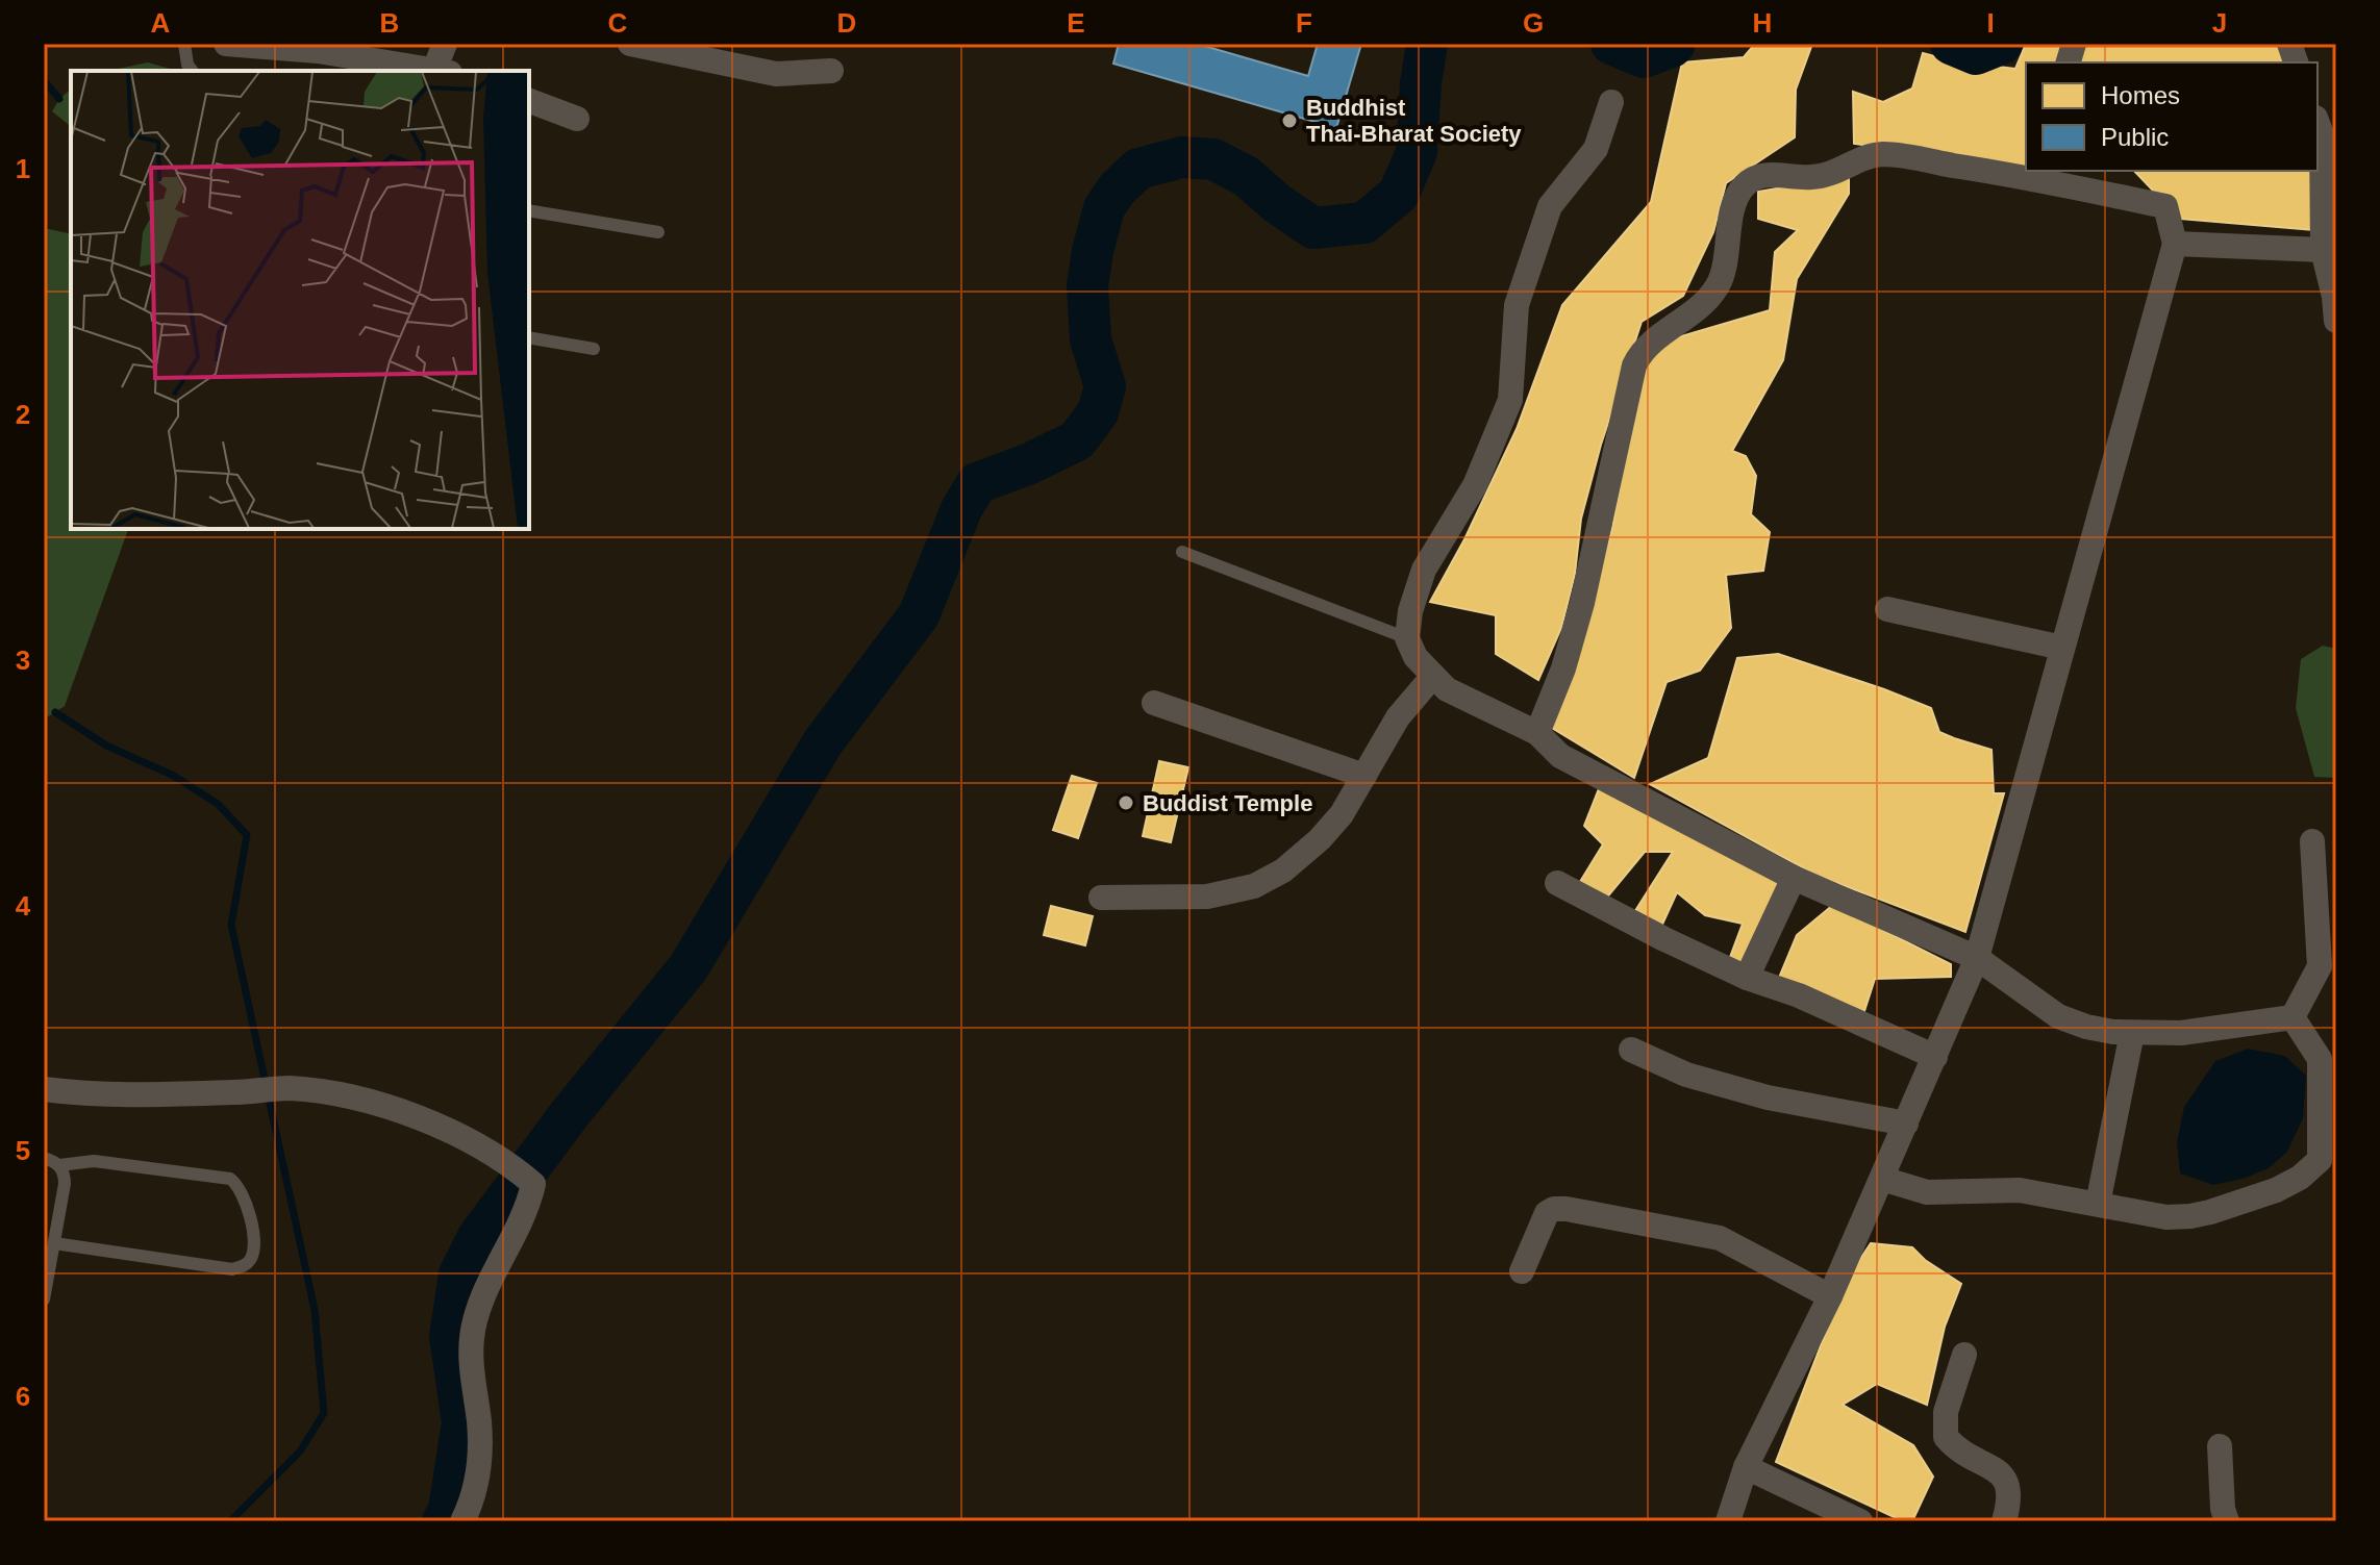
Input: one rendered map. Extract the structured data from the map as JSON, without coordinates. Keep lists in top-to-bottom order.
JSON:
{
  "places": ["Buddhist Thai-Bharat Society", "Buddist Temple"],
  "legend": ["Homes", "Public"],
  "grid": {
    "columns": [
      "A",
      "B",
      "C",
      "D",
      "E",
      "F",
      "G",
      "H",
      "I",
      "J"
    ],
    "rows": [
      "1",
      "2",
      "3",
      "4",
      "5",
      "6"
    ]
  }
}
